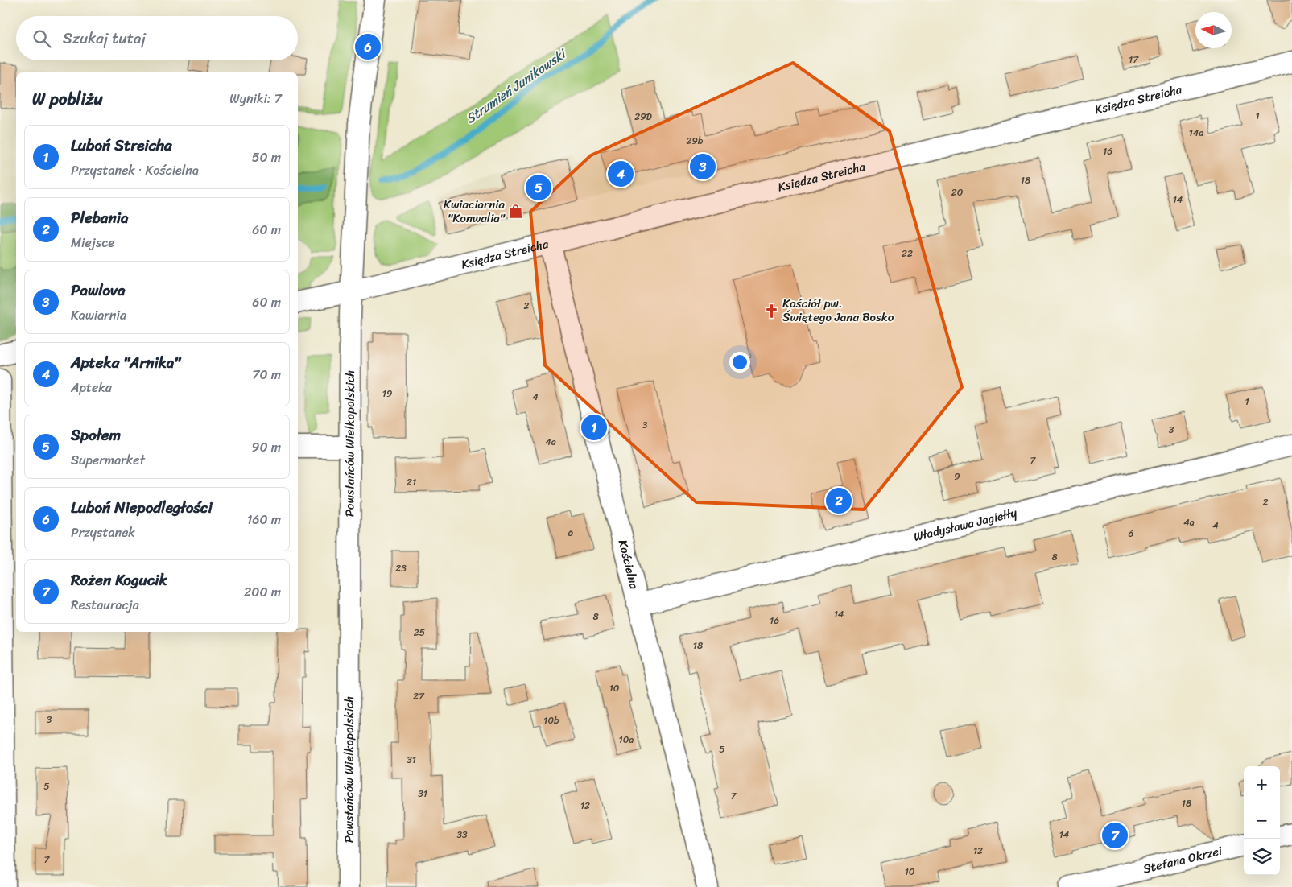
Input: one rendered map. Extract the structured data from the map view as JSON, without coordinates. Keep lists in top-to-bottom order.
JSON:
{
  "streets": {
    "street": [
      "Księdza Streicha",
      "Powstańców Wielkopolskich",
      "Władysława Jagiełły",
      "Kościelna",
      "Stefana Okrzei"
    ]
  },
  "crossings": [
    ["Księdza Streicha", "Powstańców Wielkopolskich"],
    ["Księdza Streicha", "Kościelna"],
    ["Władysława Jagiełły", "Kościelna"]
  ],
  "water": ["Strumień Junikowski"],
  "places": {
    "shop": ["Kwiaciarnia \"Konwalia\""],
    "church": ["Kościół pw. Świętego Jana Bosko"]
  },
  "house_numbers": [
    "17",
    "1",
    "29D",
    "14a",
    "29b",
    "16",
    "18",
    "20",
    "14",
    "22",
    "2",
    "19",
    "4",
    "1",
    "3",
    "3",
    "4a",
    "7",
    "9",
    "21",
    "2",
    "4a",
    "4",
    "6",
    "6",
    "8",
    "23",
    "14",
    "8",
    "16",
    "25",
    "18",
    "10",
    "27",
    "3",
    "10b",
    "10a",
    "5",
    "31",
    "5",
    "31",
    "7",
    "18",
    "12",
    "33",
    "14",
    "12",
    "7",
    "10"
  ],
  "north": "left",
  "page": {
    "search": "Szukaj tutaj",
    "pins": [
      "6",
      "3",
      "4",
      "5",
      "1",
      "2",
      "7"
    ],
    "heading": ["W pobliżu", "Wyniki: 7"],
    "list": [
      {
        "mark": "1",
        "name": "Luboń Streicha",
        "note": "Przystanek · Kościelna",
        "value": "50 m"
      },
      {
        "mark": "2",
        "name": "Plebania",
        "note": "Miejsce",
        "value": "60 m"
      },
      {
        "mark": "3",
        "name": "Pawlova",
        "note": "Kawiarnia",
        "value": "60 m"
      },
      {
        "mark": "4",
        "name": "Apteka \"Arnika\"",
        "note": "Apteka",
        "value": "70 m"
      },
      {
        "mark": "5",
        "name": "Społem",
        "note": "Supermarket",
        "value": "90 m"
      },
      {
        "mark": "6",
        "name": "Luboń Niepodległości",
        "note": "Przystanek",
        "value": "160 m"
      },
      {
        "mark": "7",
        "name": "Rożen Kogucik",
        "note": "Restauracja",
        "value": "200 m"
      }
    ],
    "map_buttons": ["+", "−"]
  }
}
